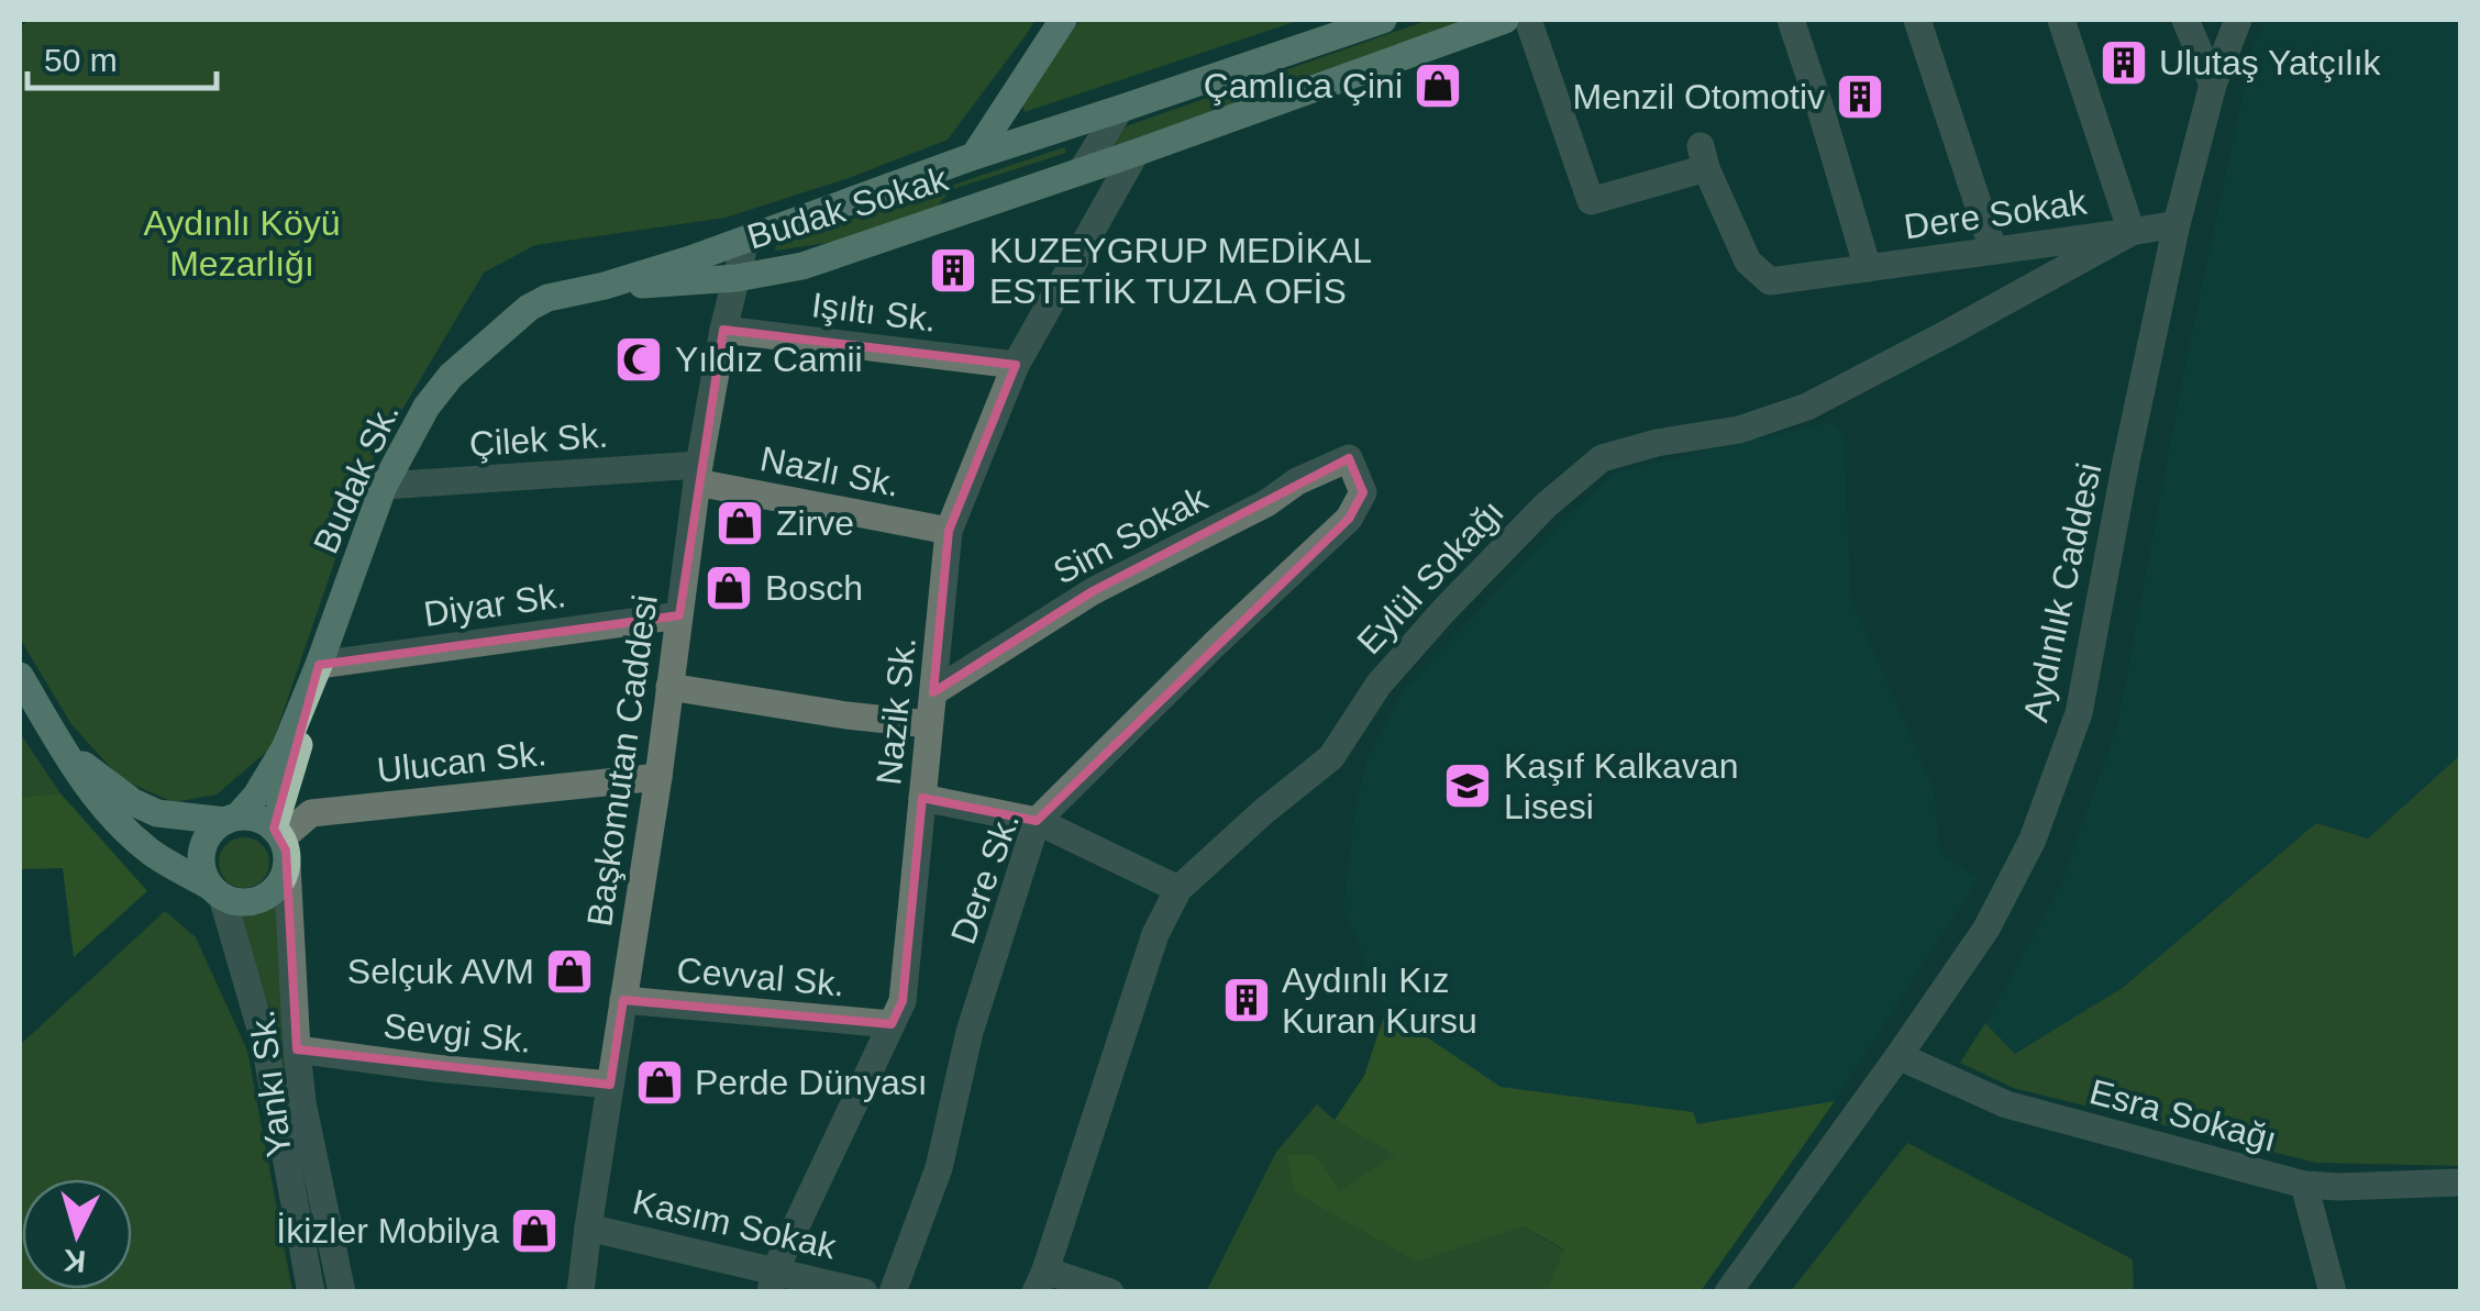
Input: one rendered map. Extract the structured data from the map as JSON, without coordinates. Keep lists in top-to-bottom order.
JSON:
{
  "streets": {
    "main road": ["Budak Sokak", "Budak Sk."],
    "street": [
      "Dere Sokak",
      "Işıltı Sk.",
      "Çilek Sk.",
      "Nazlı Sk.",
      "Sim Sokak",
      "Eylül Sokağı",
      "Aydınlık Caddesi",
      "Diyar Sk.",
      "Nazik Sk.",
      "Başkomutan Caddesi",
      "Ulucan Sk.",
      "Dere Sk.",
      "Cevval Sk.",
      "Sevgi Sk.",
      "Yankı Sk.",
      "Esra Sokağı",
      "Kasım Sokak"
    ]
  },
  "crossings": [
    ["Budak Sokak", "Budak Sk."],
    ["Budak Sokak", "Nazik Sk."],
    ["Budak Sokak", "Başkomutan Caddesi"],
    ["Dere Sokak", "Eylül Sokağı"],
    ["Işıltı Sk.", "Nazik Sk."],
    ["Işıltı Sk.", "Başkomutan Caddesi"],
    ["Çilek Sk.", "Nazlı Sk."],
    ["Çilek Sk.", "Budak Sk."],
    ["Çilek Sk.", "Başkomutan Caddesi"],
    ["Nazlı Sk.", "Nazik Sk."],
    ["Nazlı Sk.", "Başkomutan Caddesi"],
    ["Budak Sk.", "Diyar Sk."],
    ["Sim Sokak", "Nazik Sk."],
    ["Sim Sokak", "Dere Sk."],
    ["Eylül Sokağı", "Aydınlık Caddesi"],
    ["Aydınlık Caddesi", "Esra Sokağı"],
    ["Diyar Sk.", "Başkomutan Caddesi"],
    ["Nazik Sk.", "Cevval Sk."],
    ["Nazik Sk.", "Kasım Sokak"],
    ["Başkomutan Caddesi", "Ulucan Sk."],
    ["Başkomutan Caddesi", "Cevval Sk."],
    ["Başkomutan Caddesi", "Sevgi Sk."],
    ["Başkomutan Caddesi", "Kasım Sokak"],
    ["Ulucan Sk.", "Yankı Sk."],
    ["Sevgi Sk.", "Yankı Sk."]
  ],
  "parks": ["Aydınlı Köyü Mezarlığı"],
  "places": {
    "building": [
      "Ulutaş Yatçılık",
      "Menzil Otomotiv",
      "KUZEYGRUP MEDİKAL ESTETİK TUZLA OFİS",
      "Aydınlı Kız Kuran Kursu"
    ],
    "shop": [
      "Çamlıca Çini",
      "Zirve",
      "Bosch",
      "Selçuk AVM",
      "Perde Dünyası",
      "İkizler Mobilya"
    ],
    "mosque": ["Yıldız Camii"],
    "school or university": ["Kaşıf Kalkavan Lisesi"]
  },
  "scale_bar": "50 m",
  "north": "bottom"
}
